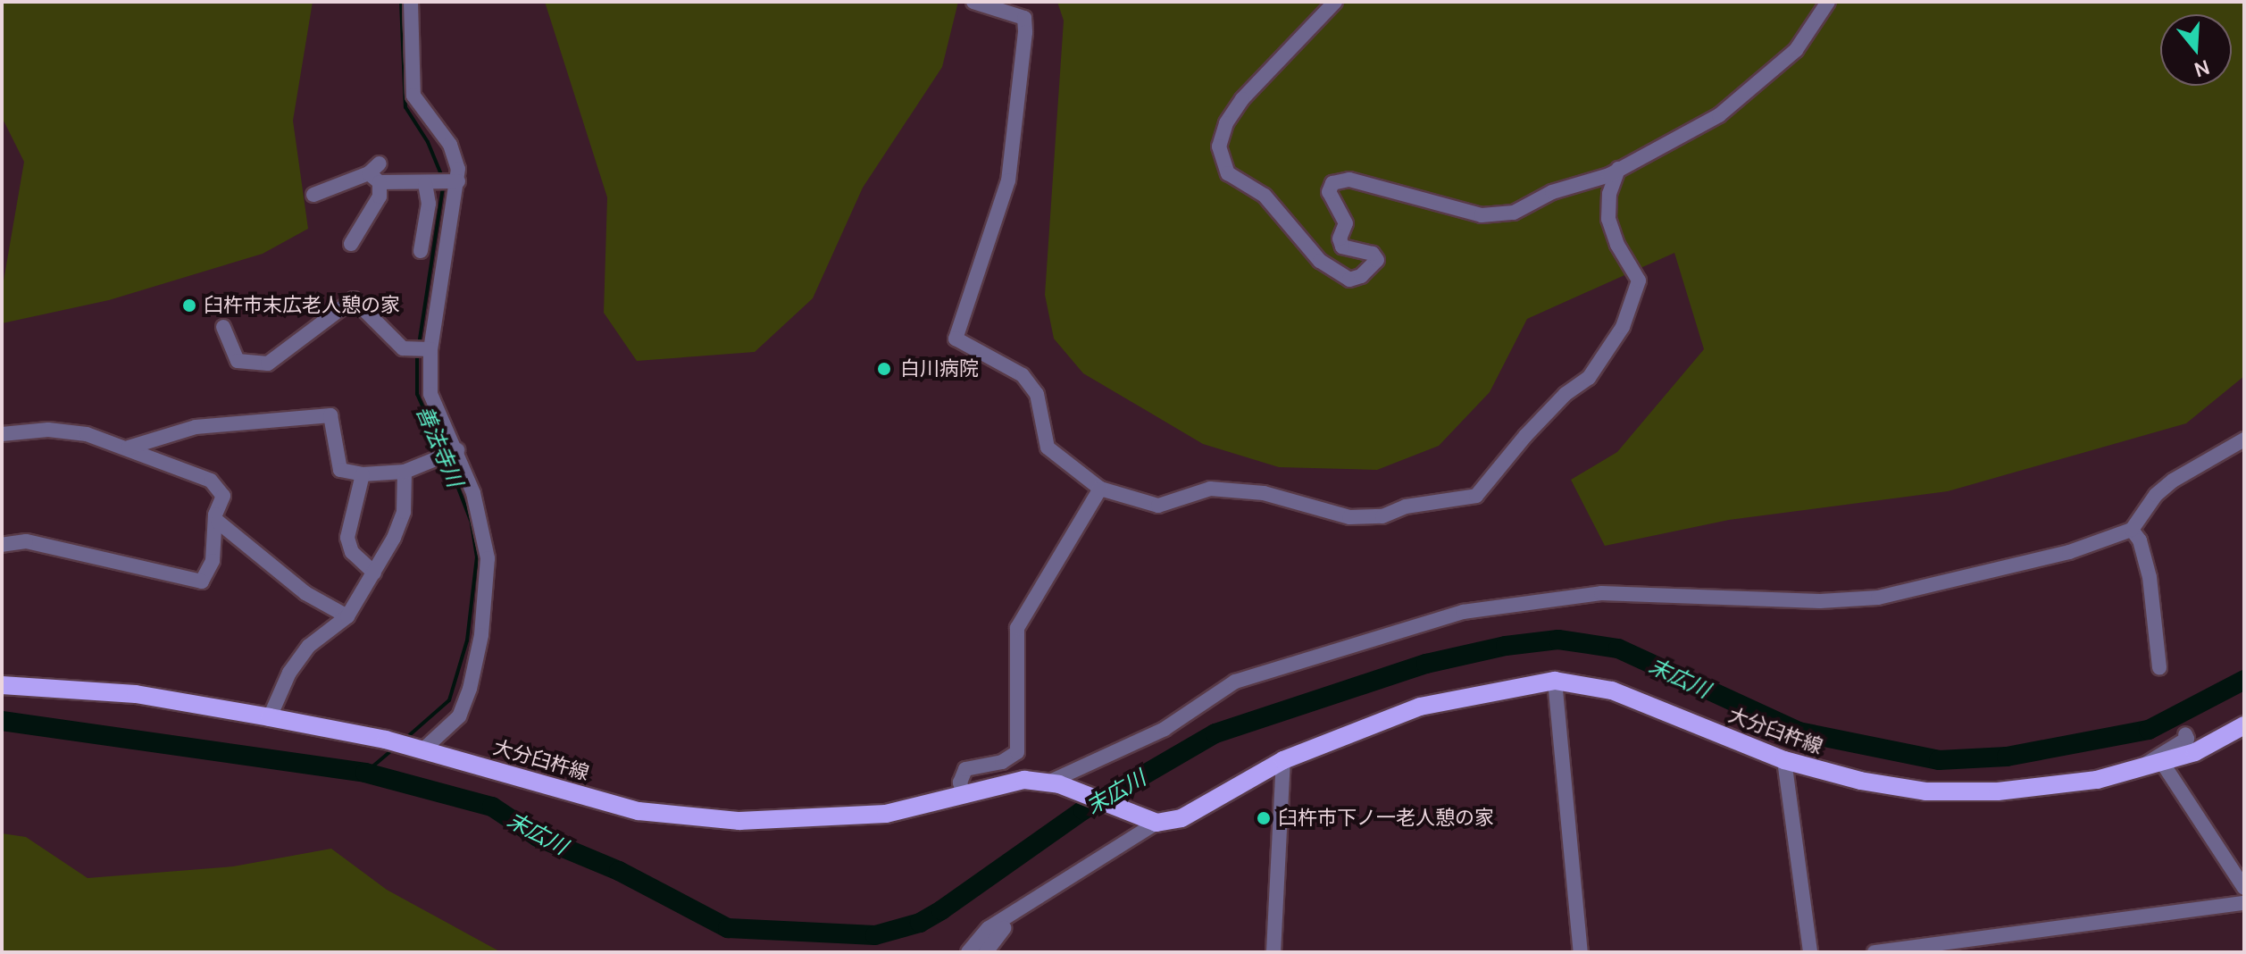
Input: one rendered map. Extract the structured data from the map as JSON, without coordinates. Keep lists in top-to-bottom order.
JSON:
{
  "streets": {
    "main road": ["大分臼杵線"]
  },
  "water": ["善法寺川", "末広川"],
  "places": ["臼杵市末広老人憩の家", "白川病院", "臼杵市下ノ一老人憩の家"],
  "north": "bottom"
}
